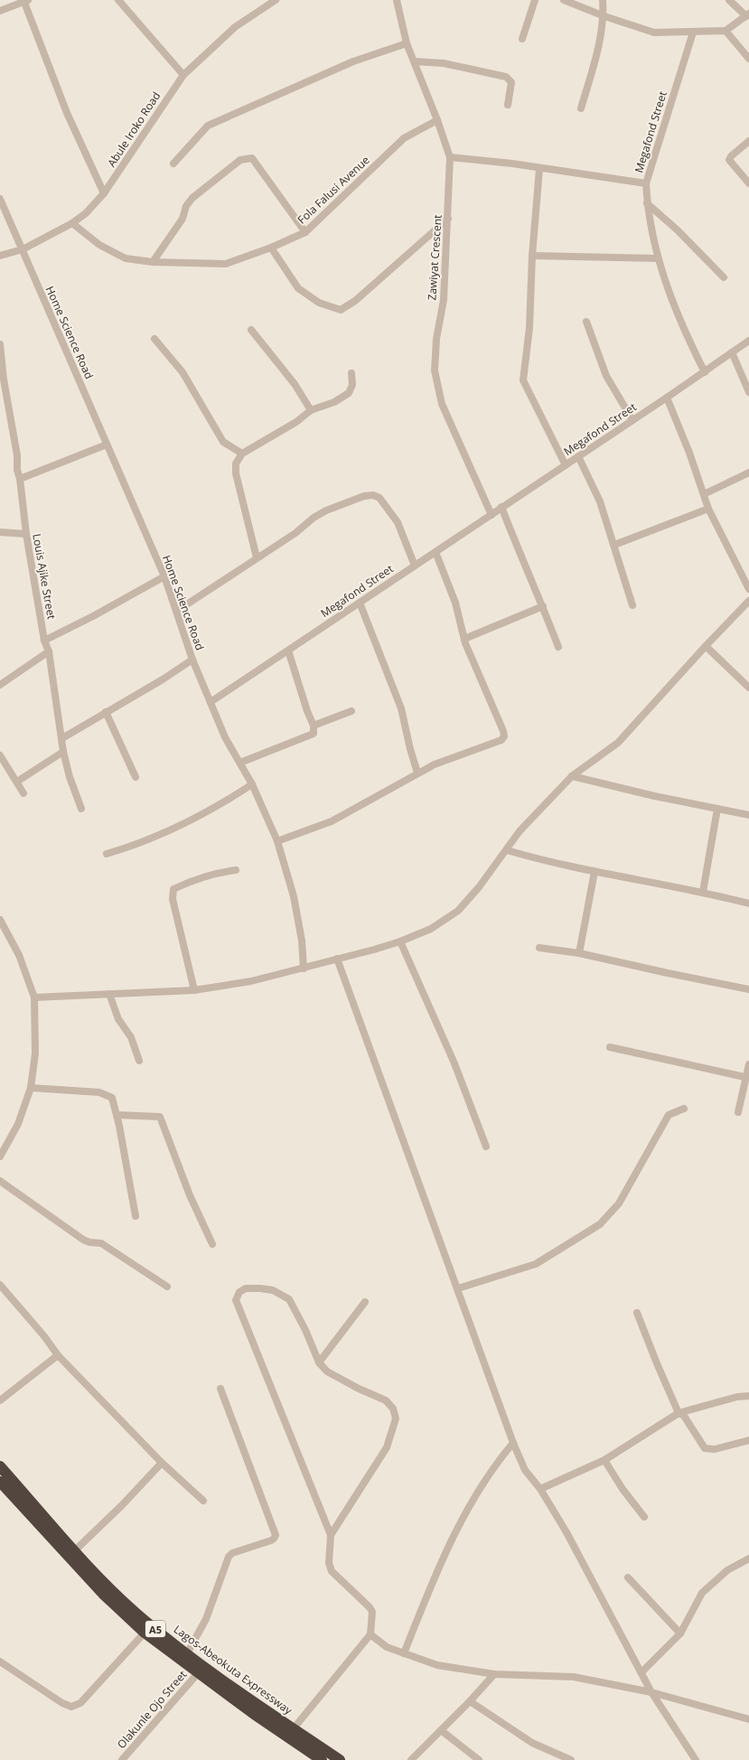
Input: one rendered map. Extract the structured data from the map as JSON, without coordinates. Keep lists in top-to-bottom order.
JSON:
{
  "streets": {
    "highway": ["A5", "Lagos-Abeokuta Expressway"],
    "street": [
      "Abule Iroko Road",
      "Megafond Street",
      "Fola Falusi Avenue",
      "Zawiyat Crescent",
      "Home Science Road",
      "Louis Ajike Street",
      "Olakunle Ojo Street"
    ]
  },
  "crossings": [
    ["Abule Iroko Road", "Fola Falusi Avenue"],
    ["Abule Iroko Road", "Home Science Road"],
    ["Megafond Street", "Zawiyat Crescent"],
    ["Megafond Street", "Home Science Road"],
    ["Fola Falusi Avenue", "Zawiyat Crescent"],
    ["Lagos-Abeokuta Expressway", "Olakunle Ojo Street"]
  ]
}
